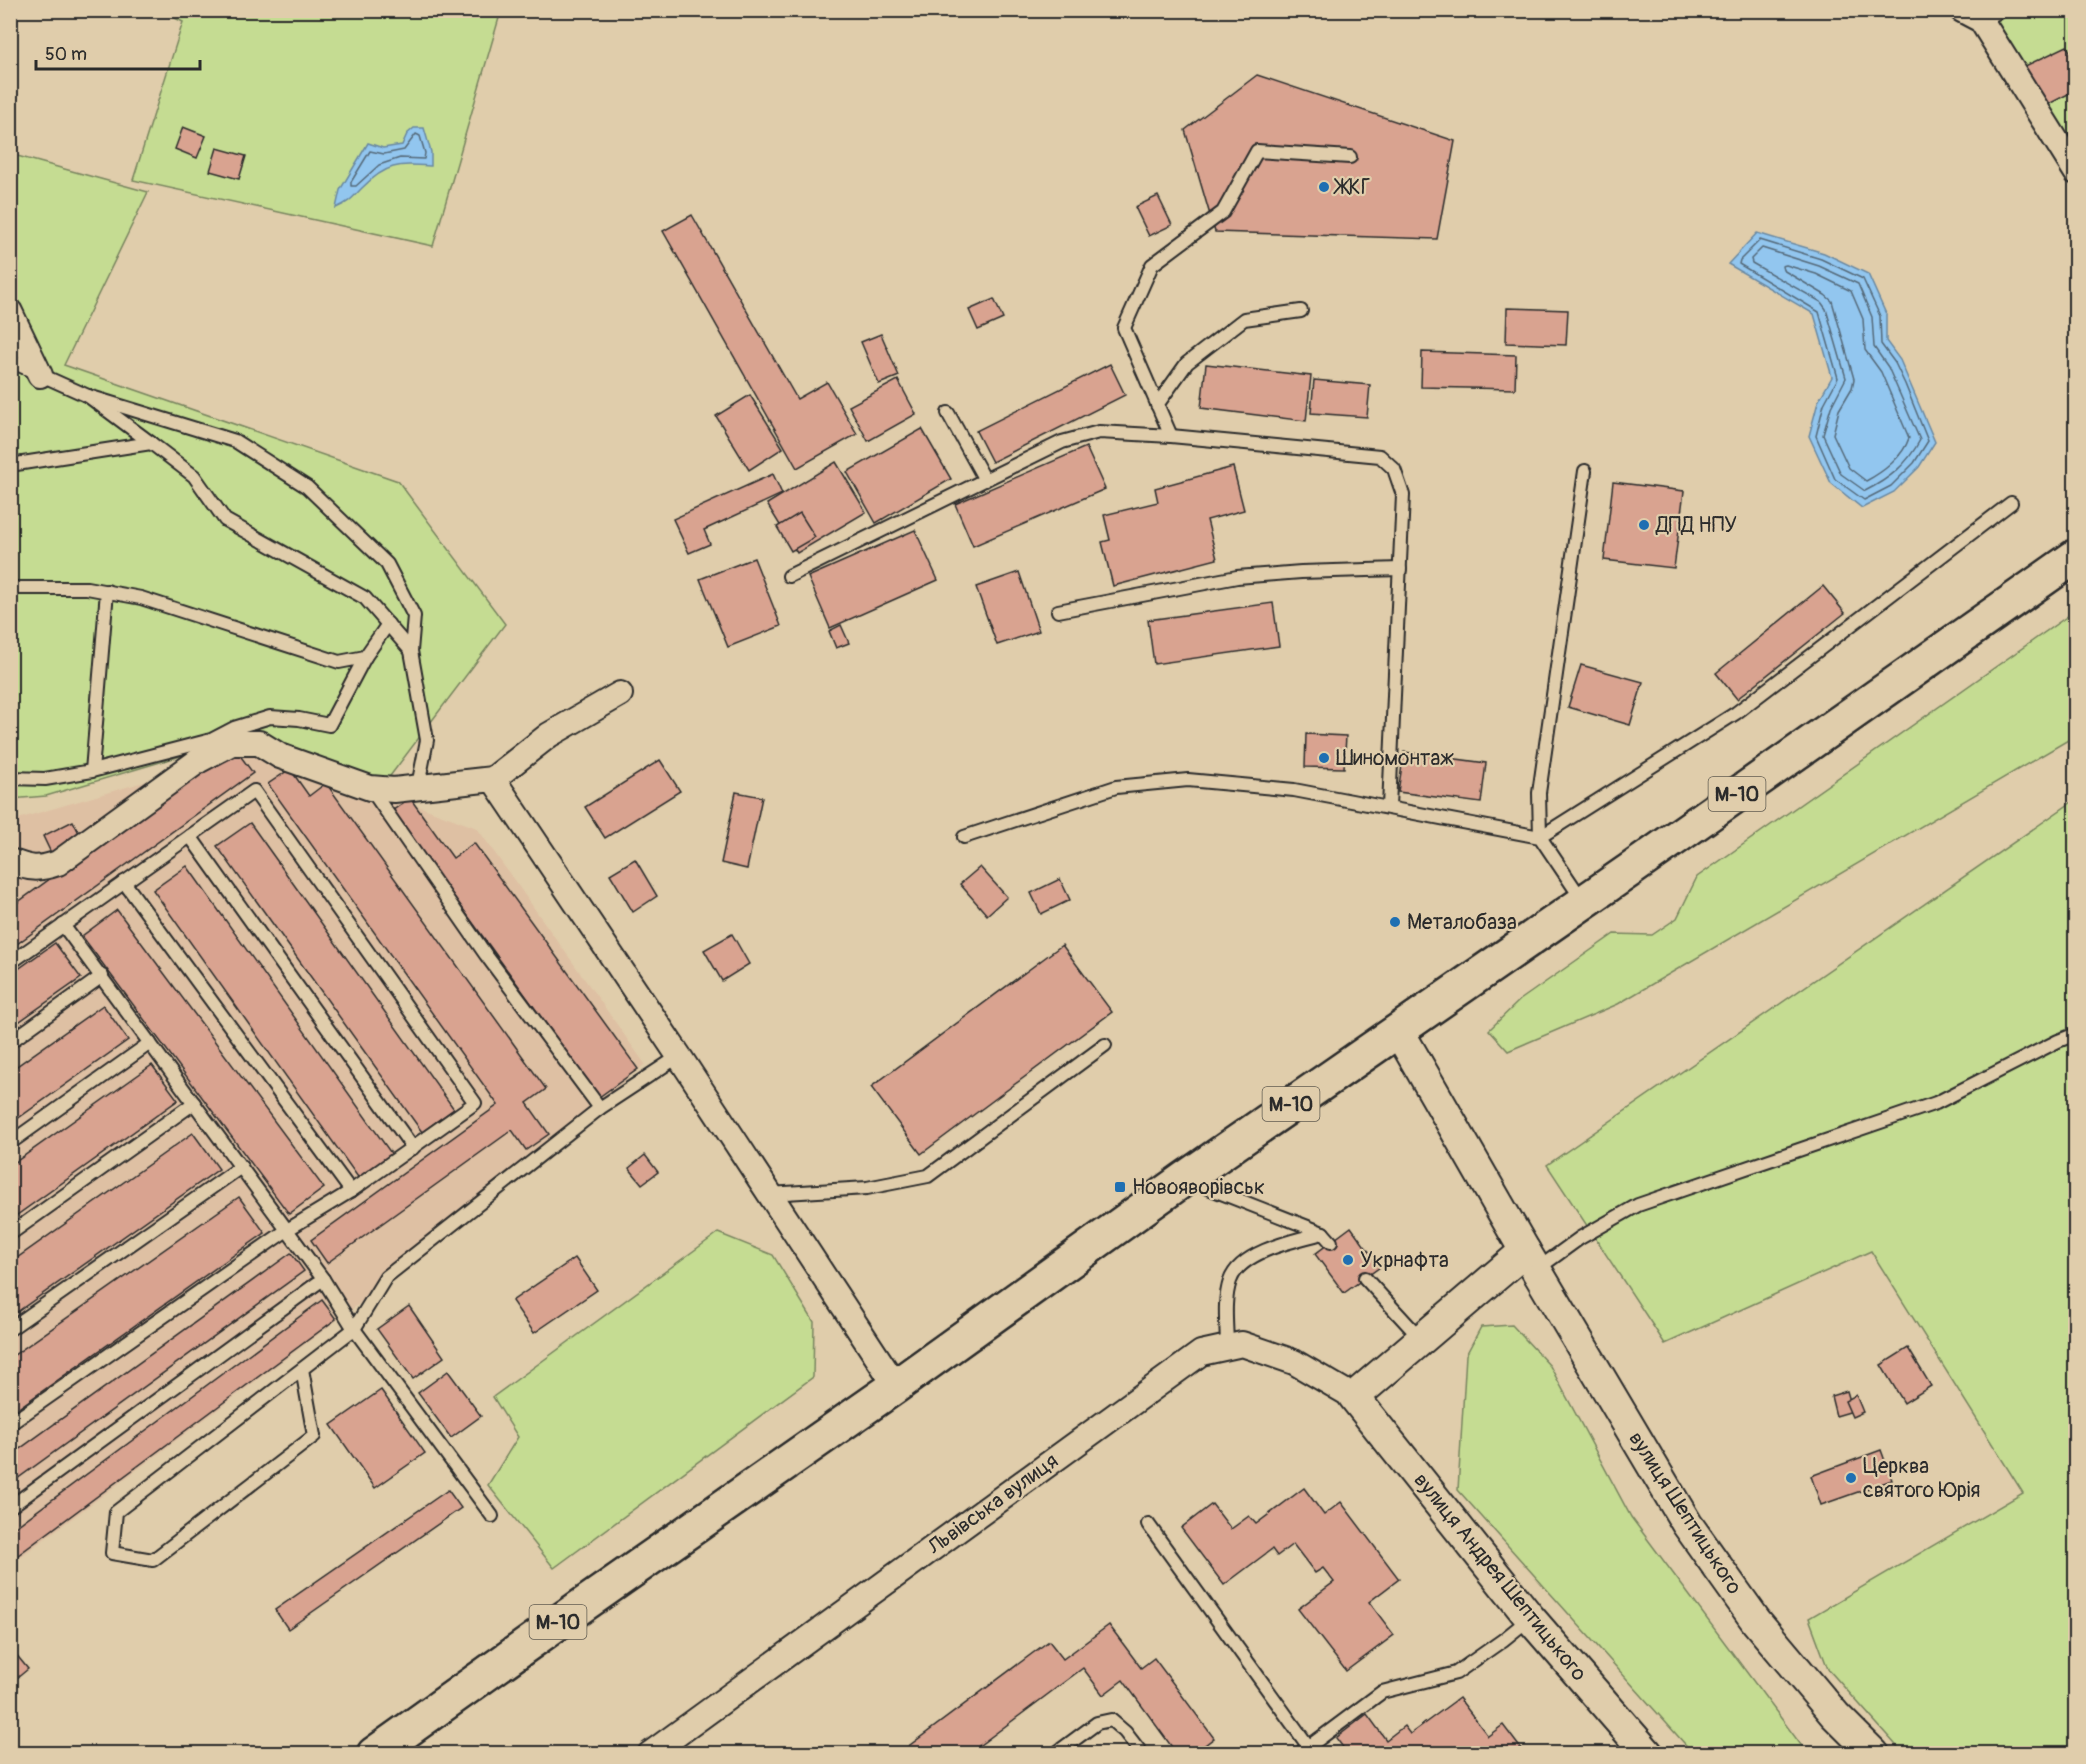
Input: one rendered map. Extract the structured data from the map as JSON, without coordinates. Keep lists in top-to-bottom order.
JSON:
{
  "streets": {
    "highway": ["М-10"],
    "street": ["Львівська вулиця", "вулиця Шептицького", "вулиця Андрея Шептицького"]
  },
  "crossings": [
    ["М-10", "вулиця Шептицького"],
    ["Львівська вулиця", "вулиця Андрея Шептицького"]
  ],
  "places": {
    "other": [
      "ЖКГ",
      "ДПД НПУ",
      "Шиномонтаж",
      "Металобаза",
      "Укрнафта",
      "Церква святого Юрія"
    ],
    "transit": ["Новояворівськ"]
  },
  "scale_bar": "50 m"
}
